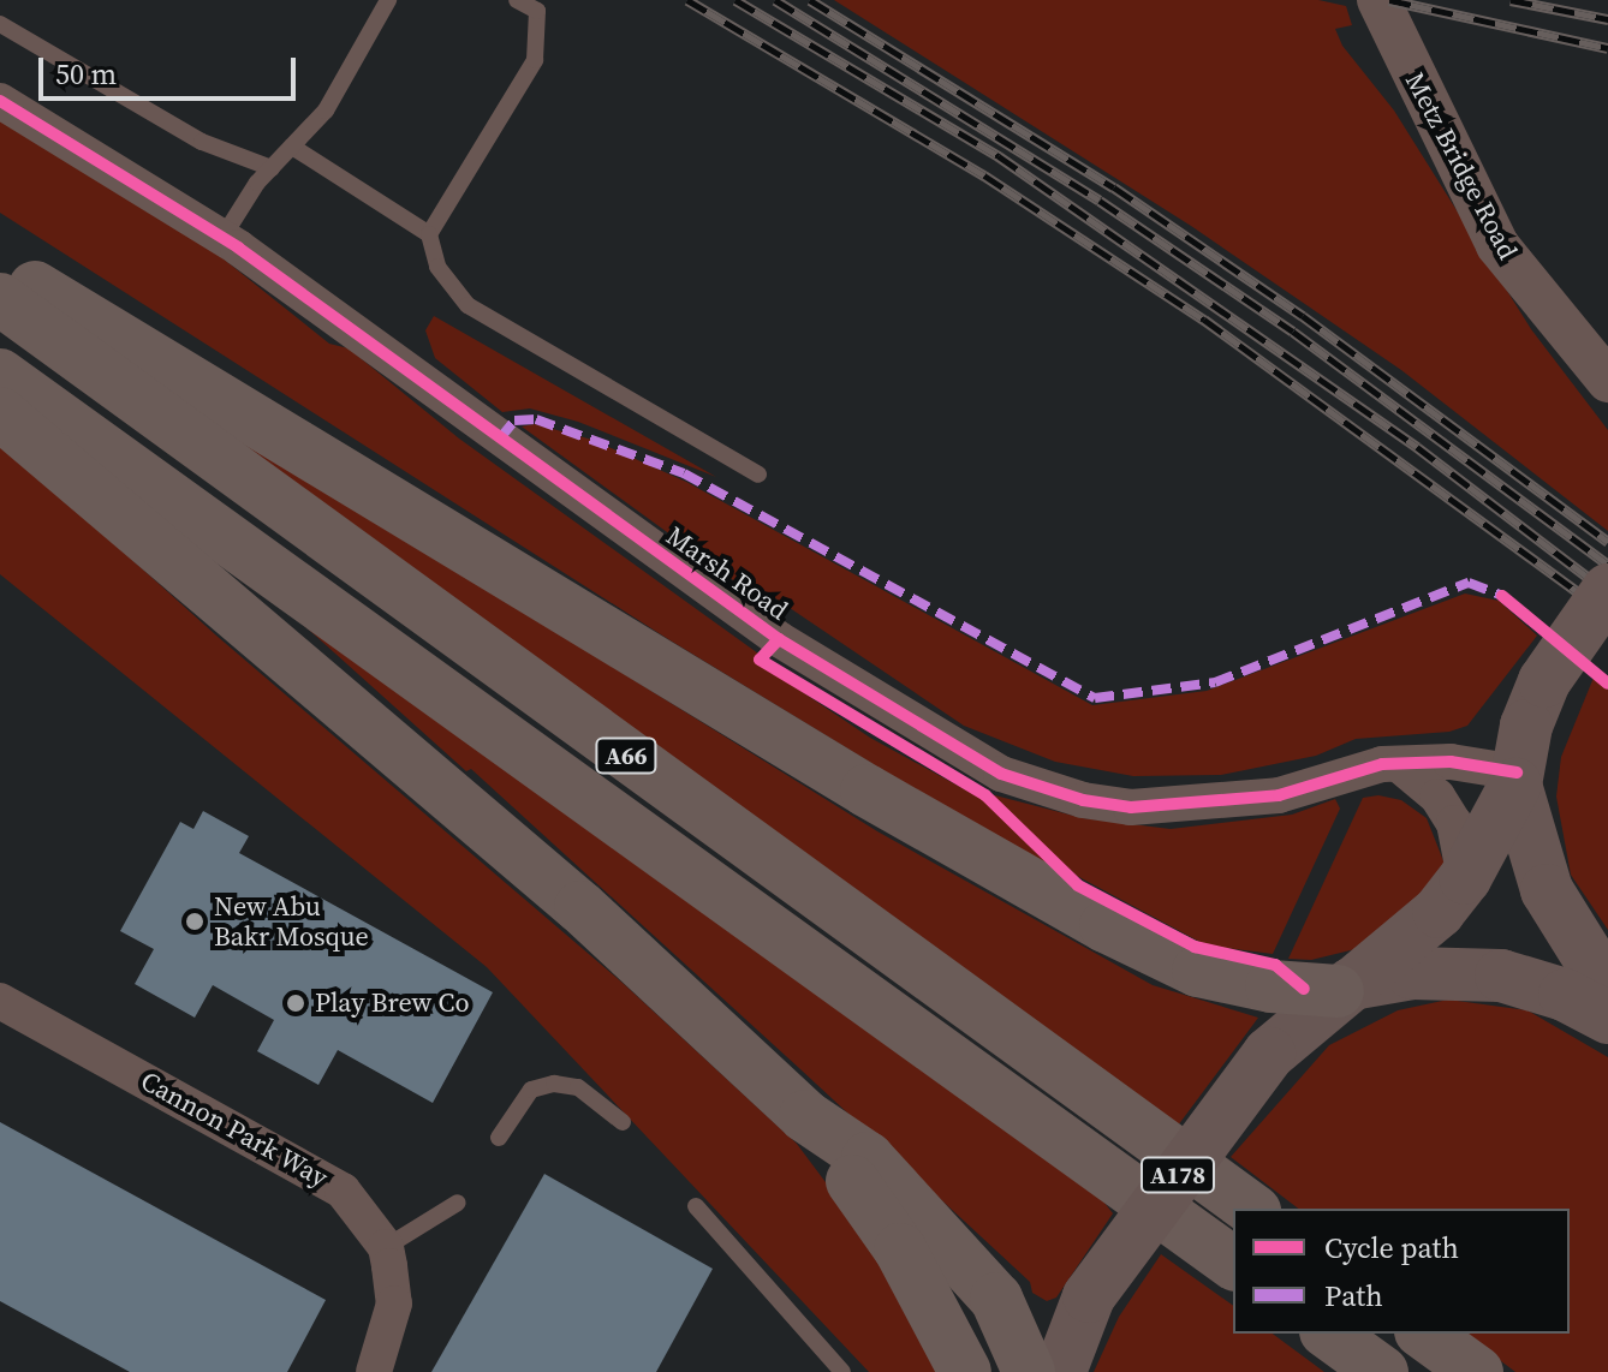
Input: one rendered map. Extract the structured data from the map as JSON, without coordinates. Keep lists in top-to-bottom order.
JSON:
{
  "streets": {
    "highway": ["A66"],
    "main road": ["A178"],
    "street": ["Metz Bridge Road", "Marsh Road", "Cannon Park Way"]
  },
  "crossings": [
    ["Marsh Road", "A178"]
  ],
  "places": ["New Abu Bakr Mosque", "Play Brew Co"],
  "legend": ["Cycle path", "Path"],
  "scale_bar": "50 m"
}
